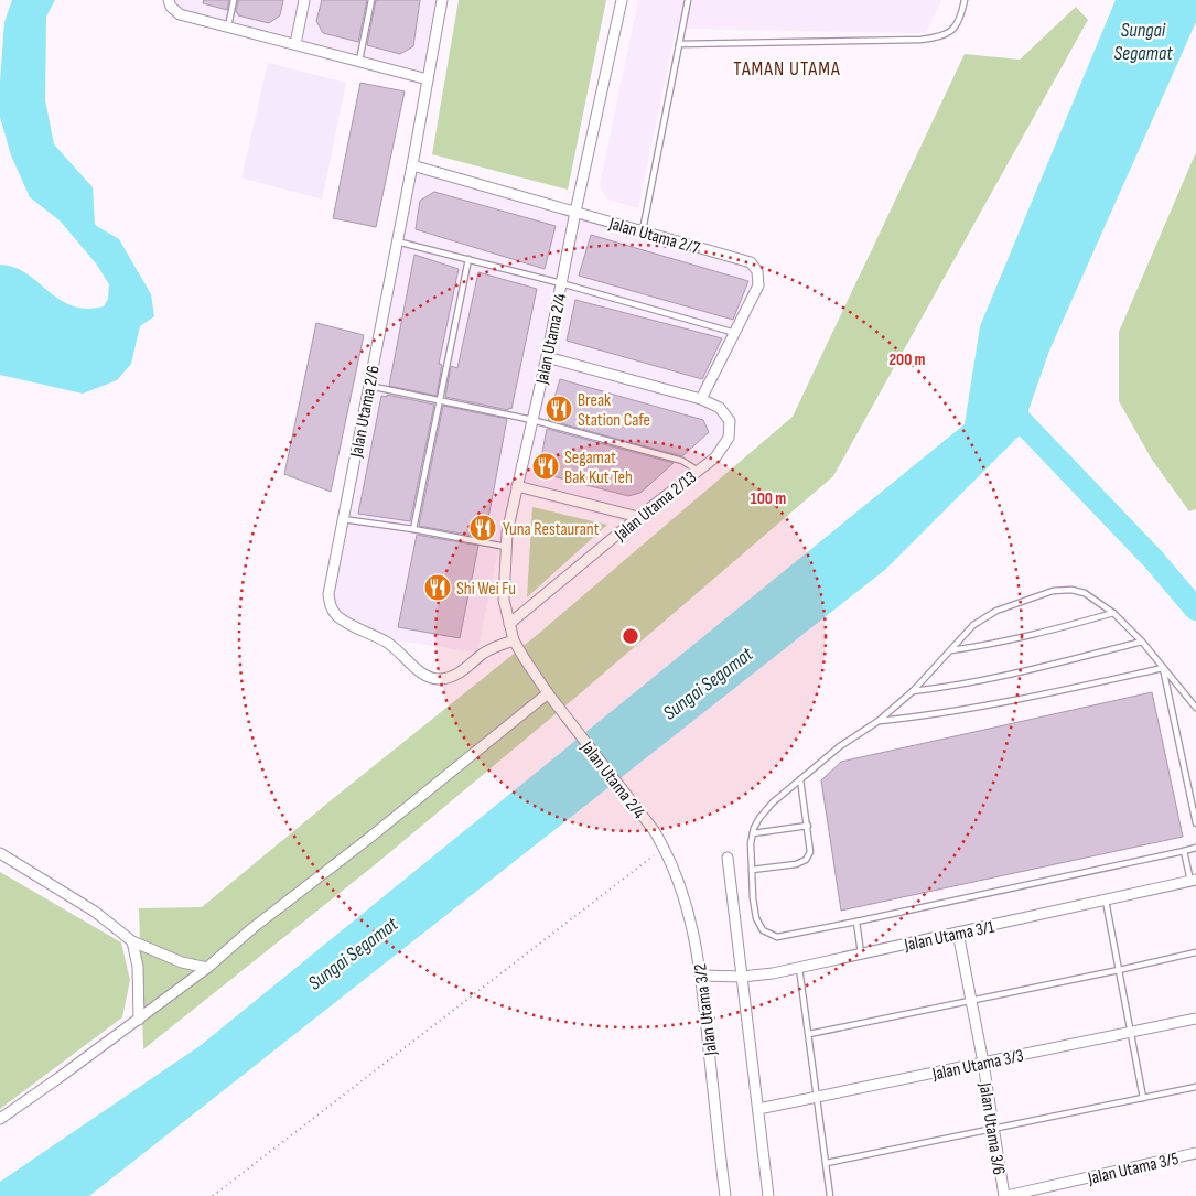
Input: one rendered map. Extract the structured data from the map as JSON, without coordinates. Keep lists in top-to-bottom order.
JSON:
{
  "streets": {
    "street": [
      "Jalan Utama 2/7",
      "Jalan Utama 2/4",
      "Jalan Utama 2/6",
      "Jalan Utama 2/13",
      "Jalan Utama 3/1",
      "Jalan Utama 3/2",
      "Jalan Utama 3/3",
      "Jalan Utama 3/6",
      "Jalan Utama 3/5"
    ]
  },
  "crossings": [
    ["Jalan Utama 2/7", "Jalan Utama 2/4"],
    ["Jalan Utama 2/7", "Jalan Utama 2/6"],
    ["Jalan Utama 2/7", "Jalan Utama 2/13"],
    ["Jalan Utama 2/4", "Jalan Utama 2/6"],
    ["Jalan Utama 2/4", "Jalan Utama 2/13"],
    ["Jalan Utama 2/4", "Jalan Utama 3/2"],
    ["Jalan Utama 3/1", "Jalan Utama 3/2"],
    ["Jalan Utama 3/1", "Jalan Utama 3/6"],
    ["Jalan Utama 3/3", "Jalan Utama 3/6"],
    ["Jalan Utama 3/6", "Jalan Utama 3/5"]
  ],
  "districts": ["TAMAN UTAMA"],
  "water": ["Sungai Segamat"],
  "places": {
    "restaurant": [
      "Break Station Cafe",
      "Segamat Bak Kut Teh",
      "Yuna Restaurant",
      "Shi Wei Fu"
    ]
  },
  "rings": ["200 m", "100 m"]
}
